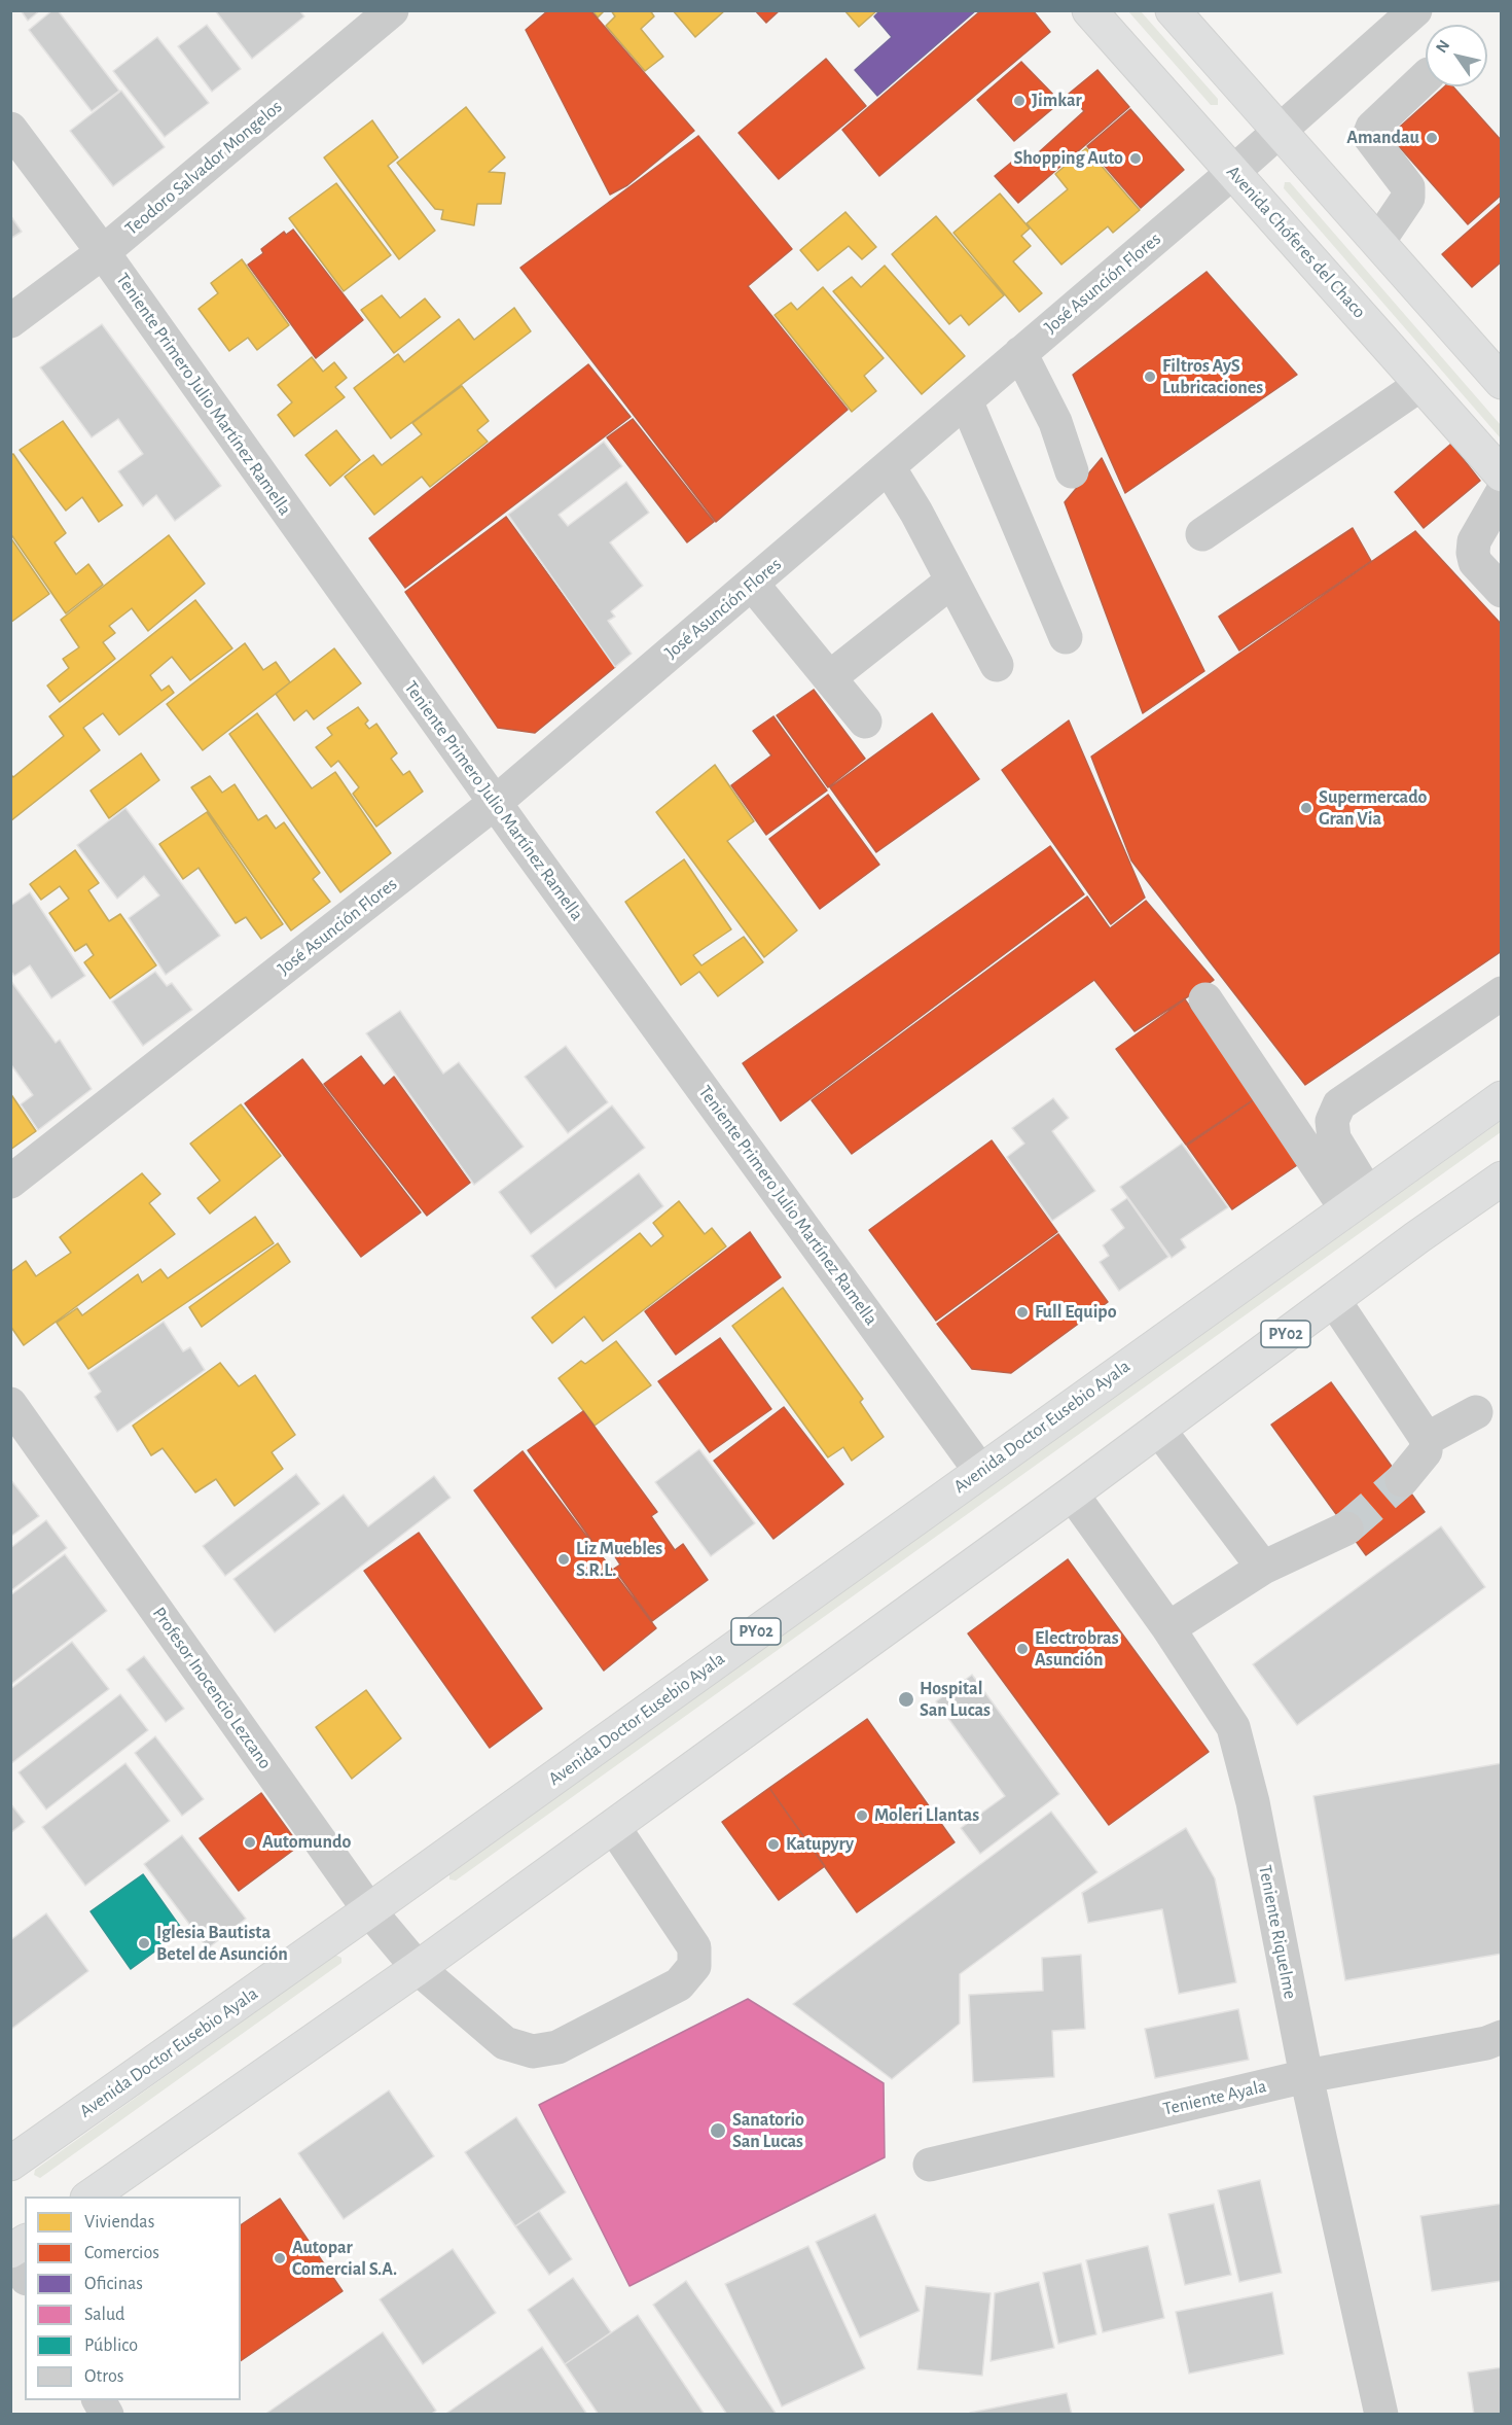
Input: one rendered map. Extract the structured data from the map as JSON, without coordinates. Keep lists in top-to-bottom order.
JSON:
{
  "streets": {
    "main road": ["Avenida Chóferes del Chaco", "PY02", "Avenida Doctor Eusebio Ayala"],
    "street": [
      "Teodoro Salvador Mongelos",
      "José Asunción Flores",
      "Teniente Primero Julio Martínez Ramella",
      "Profesor Inocencio Lezcano",
      "Teniente Riquelme",
      "Teniente Ayala"
    ]
  },
  "crossings": [
    ["Teodoro Salvador Mongelos", "Teniente Primero Julio Martínez Ramella"],
    ["Avenida Chóferes del Chaco", "José Asunción Flores"],
    ["José Asunción Flores", "Teniente Primero Julio Martínez Ramella"],
    ["Teniente Primero Julio Martínez Ramella", "Avenida Doctor Eusebio Ayala"],
    ["PY02", "Profesor Inocencio Lezcano"],
    ["PY02", "Teniente Riquelme"],
    ["Avenida Doctor Eusebio Ayala", "Profesor Inocencio Lezcano"],
    ["Teniente Riquelme", "Teniente Ayala"]
  ],
  "places": [
    "Jimkar",
    "Amandau",
    "Shopping Auto",
    "Filtros AyS Lubricaciones",
    "Supermercado Gran Via",
    "Full Equipo",
    "Liz Muebles S.R.L.",
    "Electrobras Asunción",
    "Hospital San Lucas",
    "Moleri Llantas",
    "Automundo",
    "Katupyry",
    "Iglesia Bautista Betel de Asunción",
    "Sanatorio San Lucas",
    "Autopar Comercial S.A."
  ],
  "legend": [
    "Viviendas",
    "Comercios",
    "Oficinas",
    "Salud",
    "Público",
    "Otros"
  ],
  "north": "top left"
}
